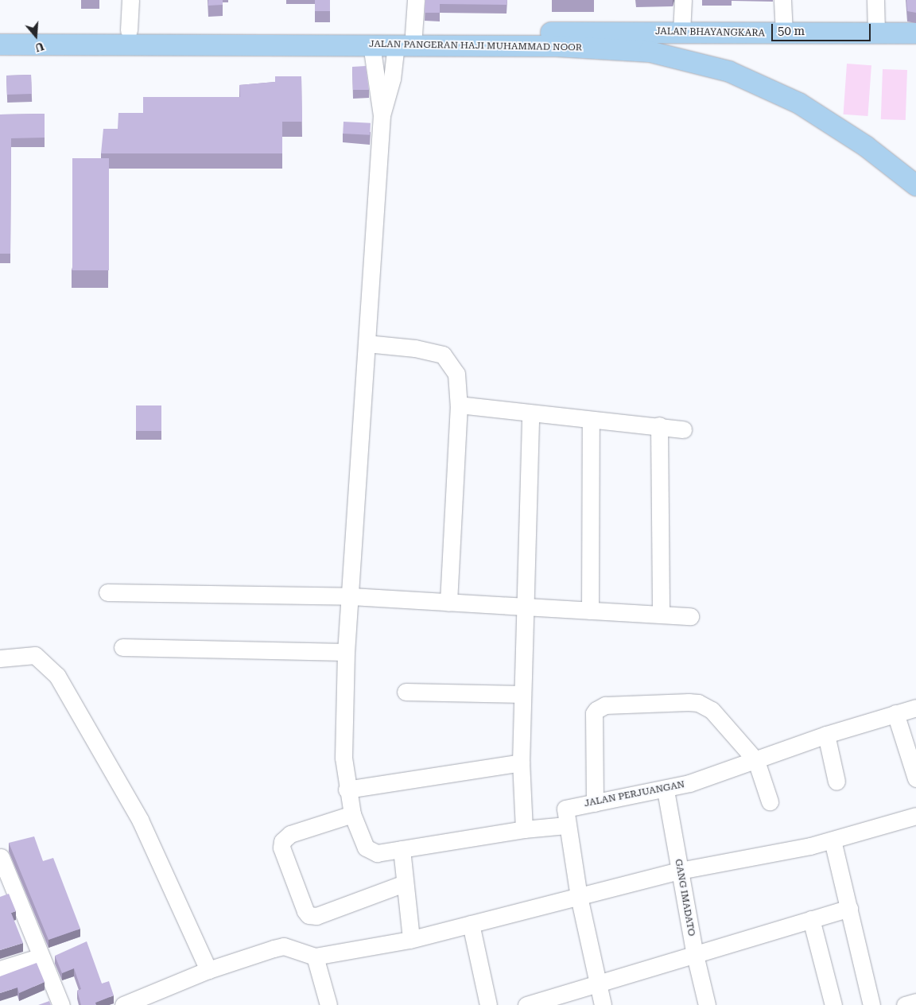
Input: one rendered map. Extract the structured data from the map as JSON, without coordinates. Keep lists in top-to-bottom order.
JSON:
{
  "streets": {
    "main road": ["JALAN BHAYANGKARA", "JALAN PANGERAN HAJI MUHAMMAD NOOR"],
    "street": ["JALAN PERJUANGAN", "GANG IMADATO"]
  },
  "crossings": [
    ["JALAN BHAYANGKARA", "JALAN PANGERAN HAJI MUHAMMAD NOOR"],
    ["JALAN PERJUANGAN", "GANG IMADATO"]
  ],
  "scale_bar": "50 m",
  "north": "bottom"
}
